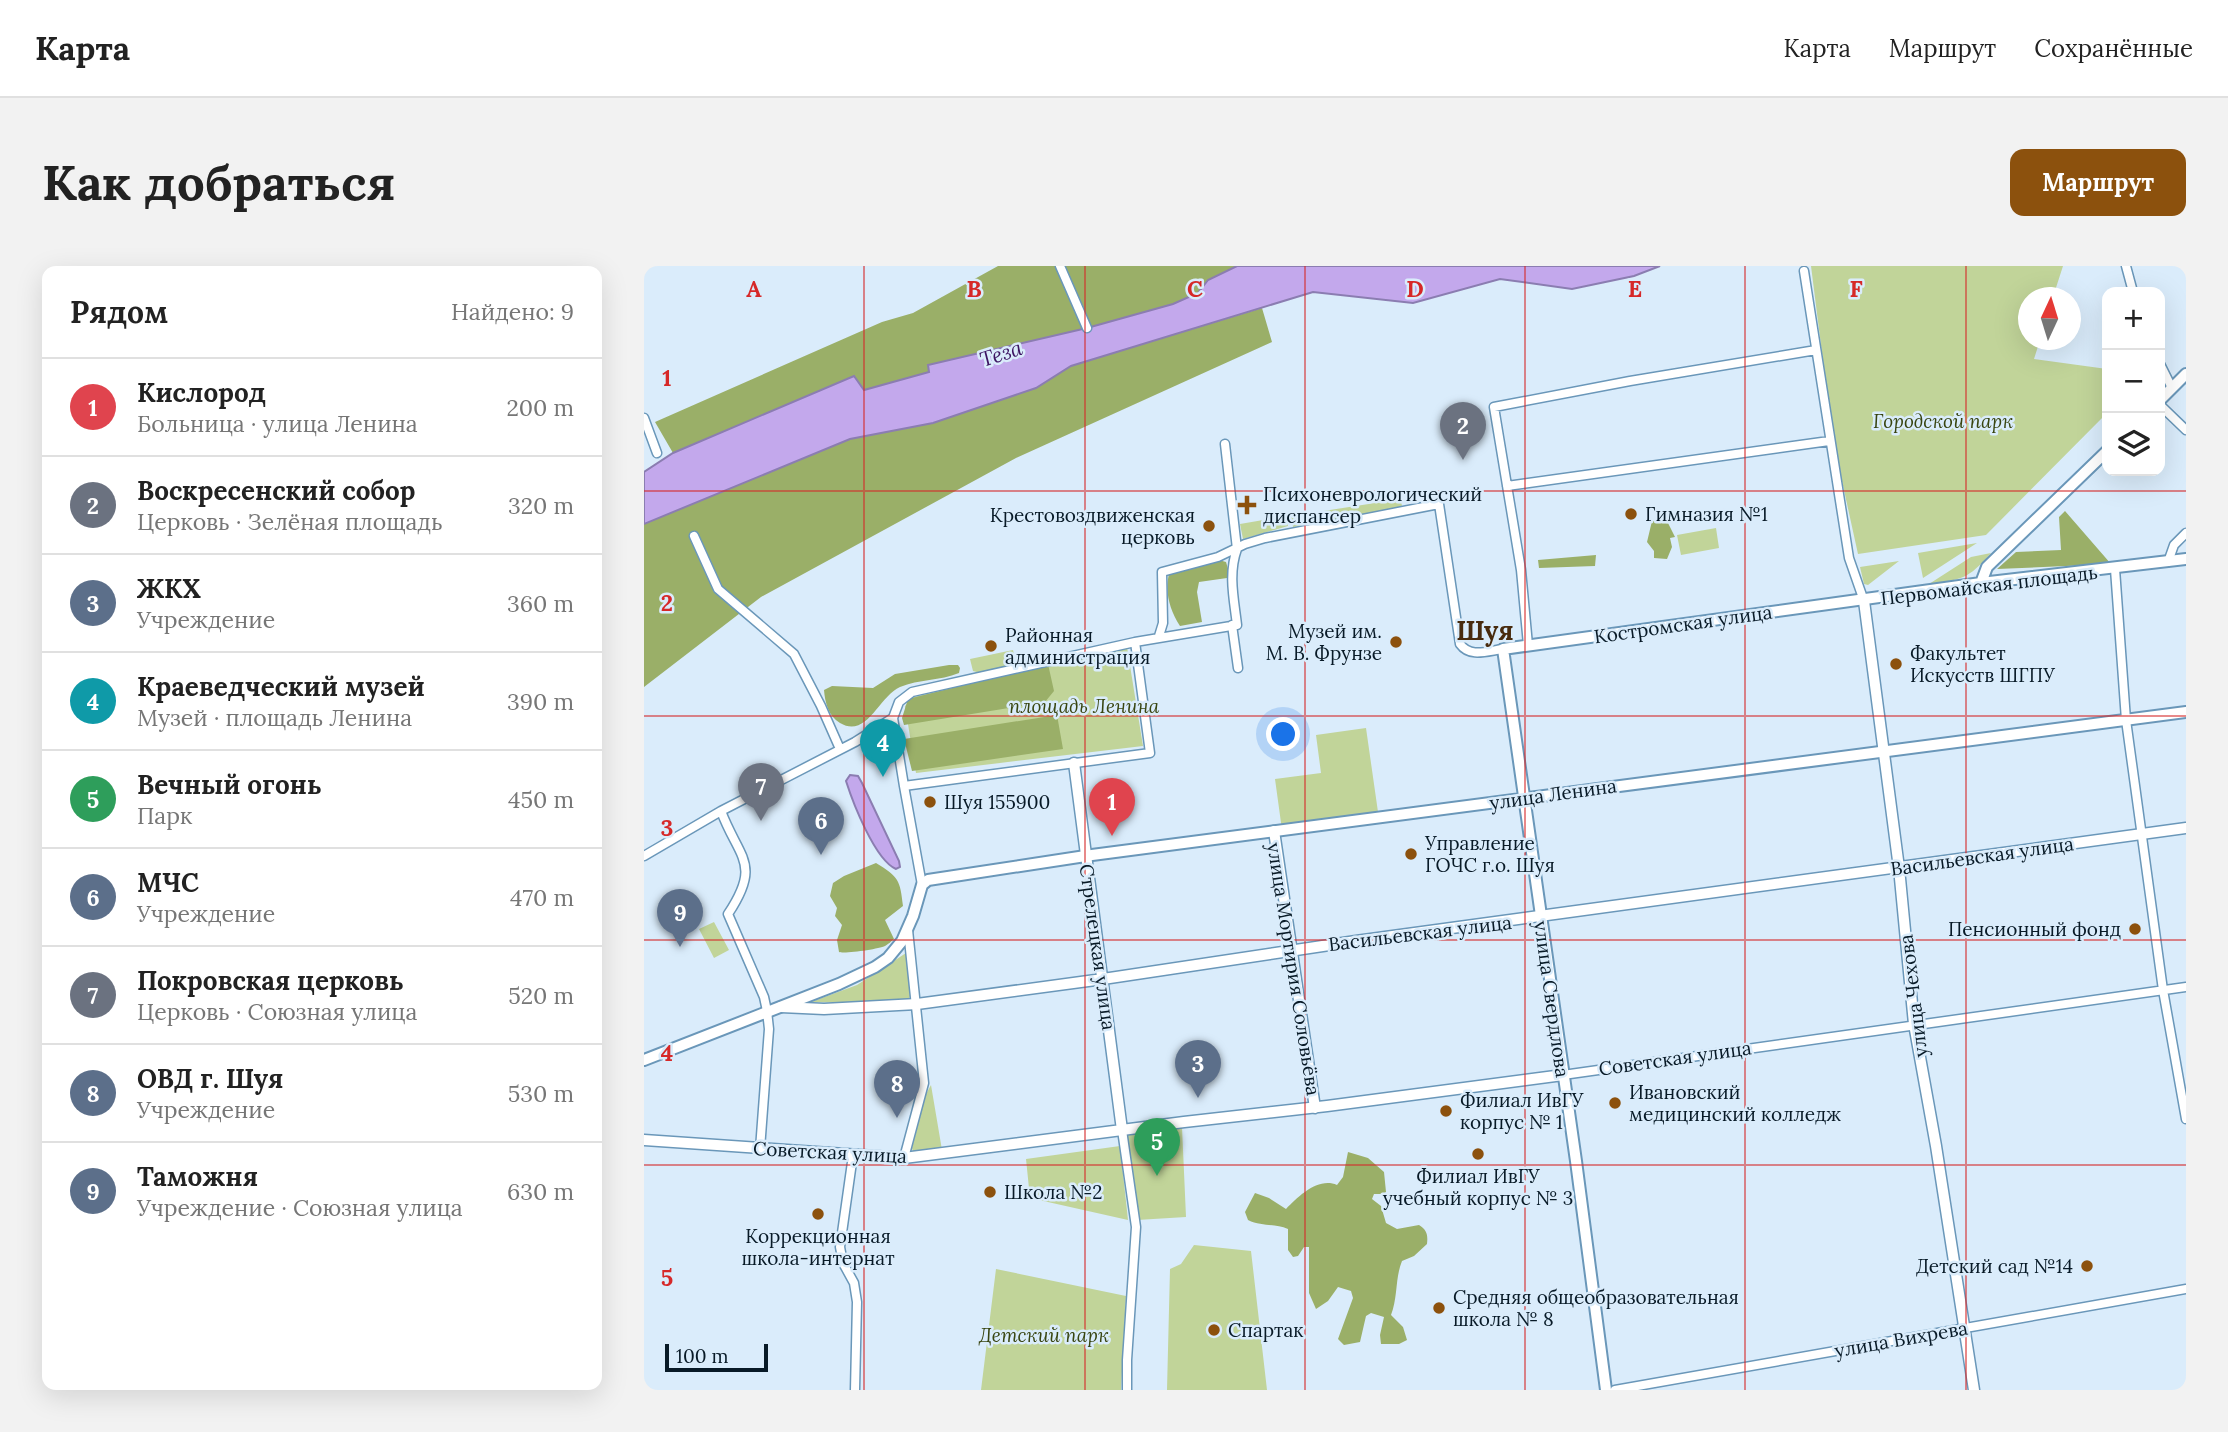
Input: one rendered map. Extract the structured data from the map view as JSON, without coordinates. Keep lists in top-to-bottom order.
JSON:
{
  "streets": {
    "main road": [
      "Первомайская площадь",
      "Костромская улица",
      "улица Ленина",
      "улица Свердлова"
    ],
    "street": [
      "Васильевская улица",
      "Стрелецкая улица",
      "улица Мортирия Соловьёва",
      "улица Чехова",
      "Советская улица",
      "улица Вихрева"
    ]
  },
  "crossings": [
    ["Первомайская площадь", "Костромская улица"],
    ["Первомайская площадь", "улица Чехова"],
    ["Костромская улица", "улица Чехова"],
    ["Костромская улица", "улица Свердлова"],
    ["улица Ленина", "Стрелецкая улица"],
    ["улица Ленина", "улица Мортирия Соловьёва"],
    ["улица Ленина", "улица Чехова"],
    ["улица Ленина", "улица Свердлова"],
    ["Васильевская улица", "Стрелецкая улица"],
    ["Васильевская улица", "улица Мортирия Соловьёва"],
    ["Васильевская улица", "улица Чехова"],
    ["Васильевская улица", "улица Свердлова"],
    ["Стрелецкая улица", "Советская улица"],
    ["улица Мортирия Соловьёва", "Советская улица"],
    ["улица Чехова", "Советская улица"],
    ["улица Чехова", "улица Вихрева"],
    ["улица Свердлова", "Советская улица"]
  ],
  "districts": ["Шуя"],
  "water": ["Теза"],
  "parks": ["Городской парк", "площадь Ленина", "Детский парк"],
  "places": {
    "health": ["Психоневрологический диспансер"],
    "other": [
      "Гимназия №1",
      "Крестовоздвиженская церковь",
      "Музей им. М. В. Фрунзе",
      "Районная администрация",
      "Факультет Искусств ШГПУ",
      "Шуя 155900",
      "Управление ГОЧС г.о. Шуя",
      "Пенсионный фонд",
      "Ивановский медицинский колледж",
      "Филиал ИвГУ корпус № 1",
      "Филиал ИвГУ учебный корпус № 3",
      "Школа №2",
      "Коррекционная школа-интернат",
      "Детский сад №14",
      "Средняя общеобразовательная школа № 8",
      "Спартак"
    ]
  },
  "scale_bar": "100 m",
  "north": "top",
  "page": {
    "header": "Карта",
    "nav": ["Карта", "Маршрут", "Сохранённые"],
    "buttons": "Маршрут",
    "title": "Как добраться",
    "heading": ["Рядом", "Найдено: 9"],
    "map_buttons": ["+", "−"],
    "list": [
      {
        "mark": "1",
        "name": "Кислород",
        "note": "Больница · улица Ленина",
        "value": "200 m"
      },
      {
        "mark": "2",
        "name": "Воскресенский собор",
        "note": "Церковь · Зелёная площадь",
        "value": "320 m"
      },
      {
        "mark": "3",
        "name": "ЖКХ",
        "note": "Учреждение",
        "value": "360 m"
      },
      {
        "mark": "4",
        "name": "Краеведческий музей",
        "note": "Музей · площадь Ленина",
        "value": "390 m"
      },
      {
        "mark": "5",
        "name": "Вечный огонь",
        "note": "Парк",
        "value": "450 m"
      },
      {
        "mark": "6",
        "name": "МЧС",
        "note": "Учреждение",
        "value": "470 m"
      },
      {
        "mark": "7",
        "name": "Покровская церковь",
        "note": "Церковь · Союзная улица",
        "value": "520 m"
      },
      {
        "mark": "8",
        "name": "ОВД г. Шуя",
        "note": "Учреждение",
        "value": "530 m"
      },
      {
        "mark": "9",
        "name": "Таможня",
        "note": "Учреждение · Союзная улица",
        "value": "630 m"
      }
    ],
    "pins": [
      "2",
      "4",
      "7",
      "1",
      "6",
      "9",
      "3",
      "8",
      "5"
    ],
    "scale": "100 m"
  },
  "grid": {
    "columns": [
      "A",
      "B",
      "C",
      "D",
      "E",
      "F"
    ],
    "rows": [
      "1",
      "2",
      "3",
      "4",
      "5"
    ]
  }
}
